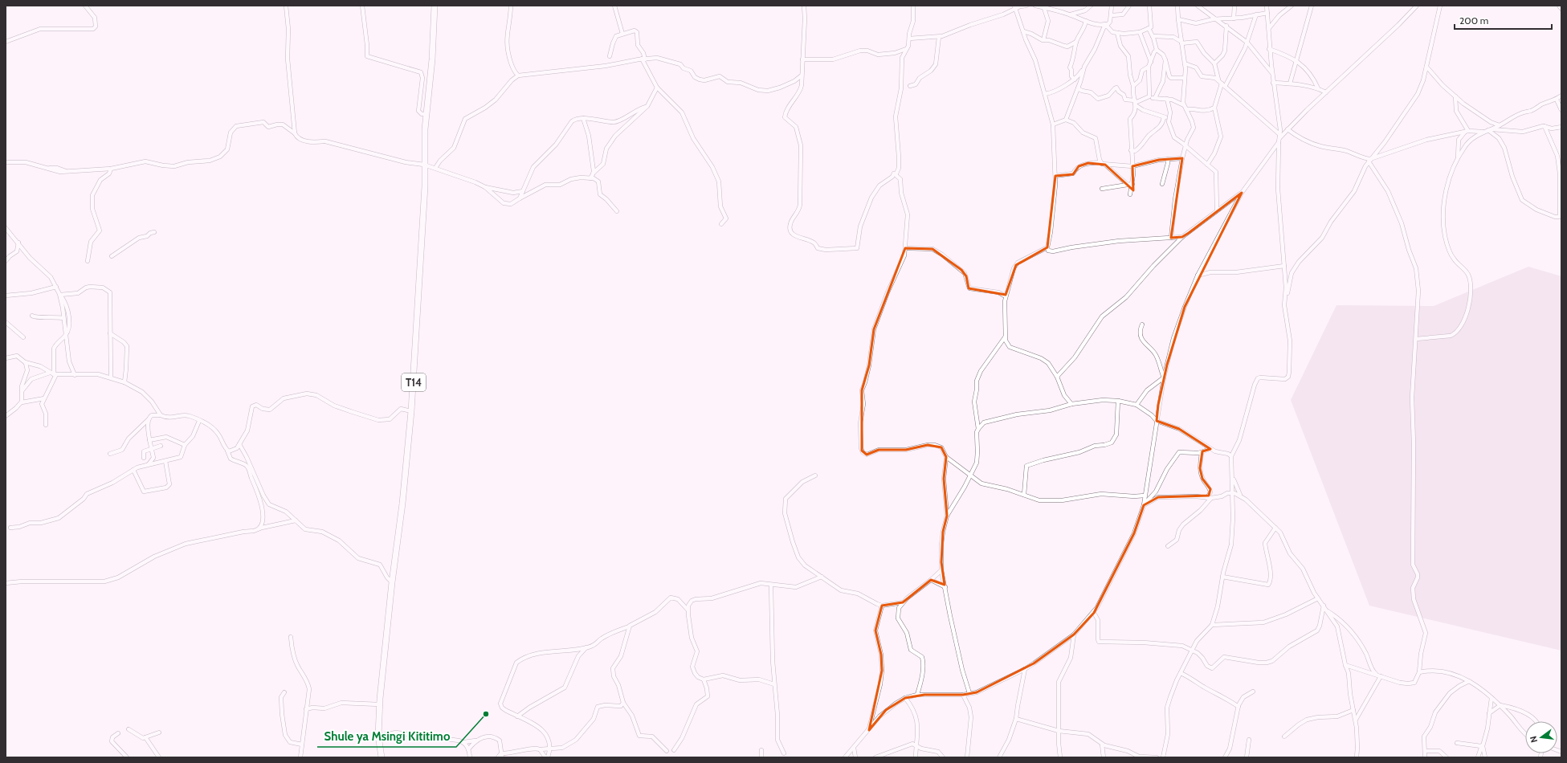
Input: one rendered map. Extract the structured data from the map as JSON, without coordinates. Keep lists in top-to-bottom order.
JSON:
{
  "streets": {
    "highway": ["T14"]
  },
  "places": ["Shule ya Msingi Kititimo"],
  "scale_bar": "200 m",
  "north": "left"
}
